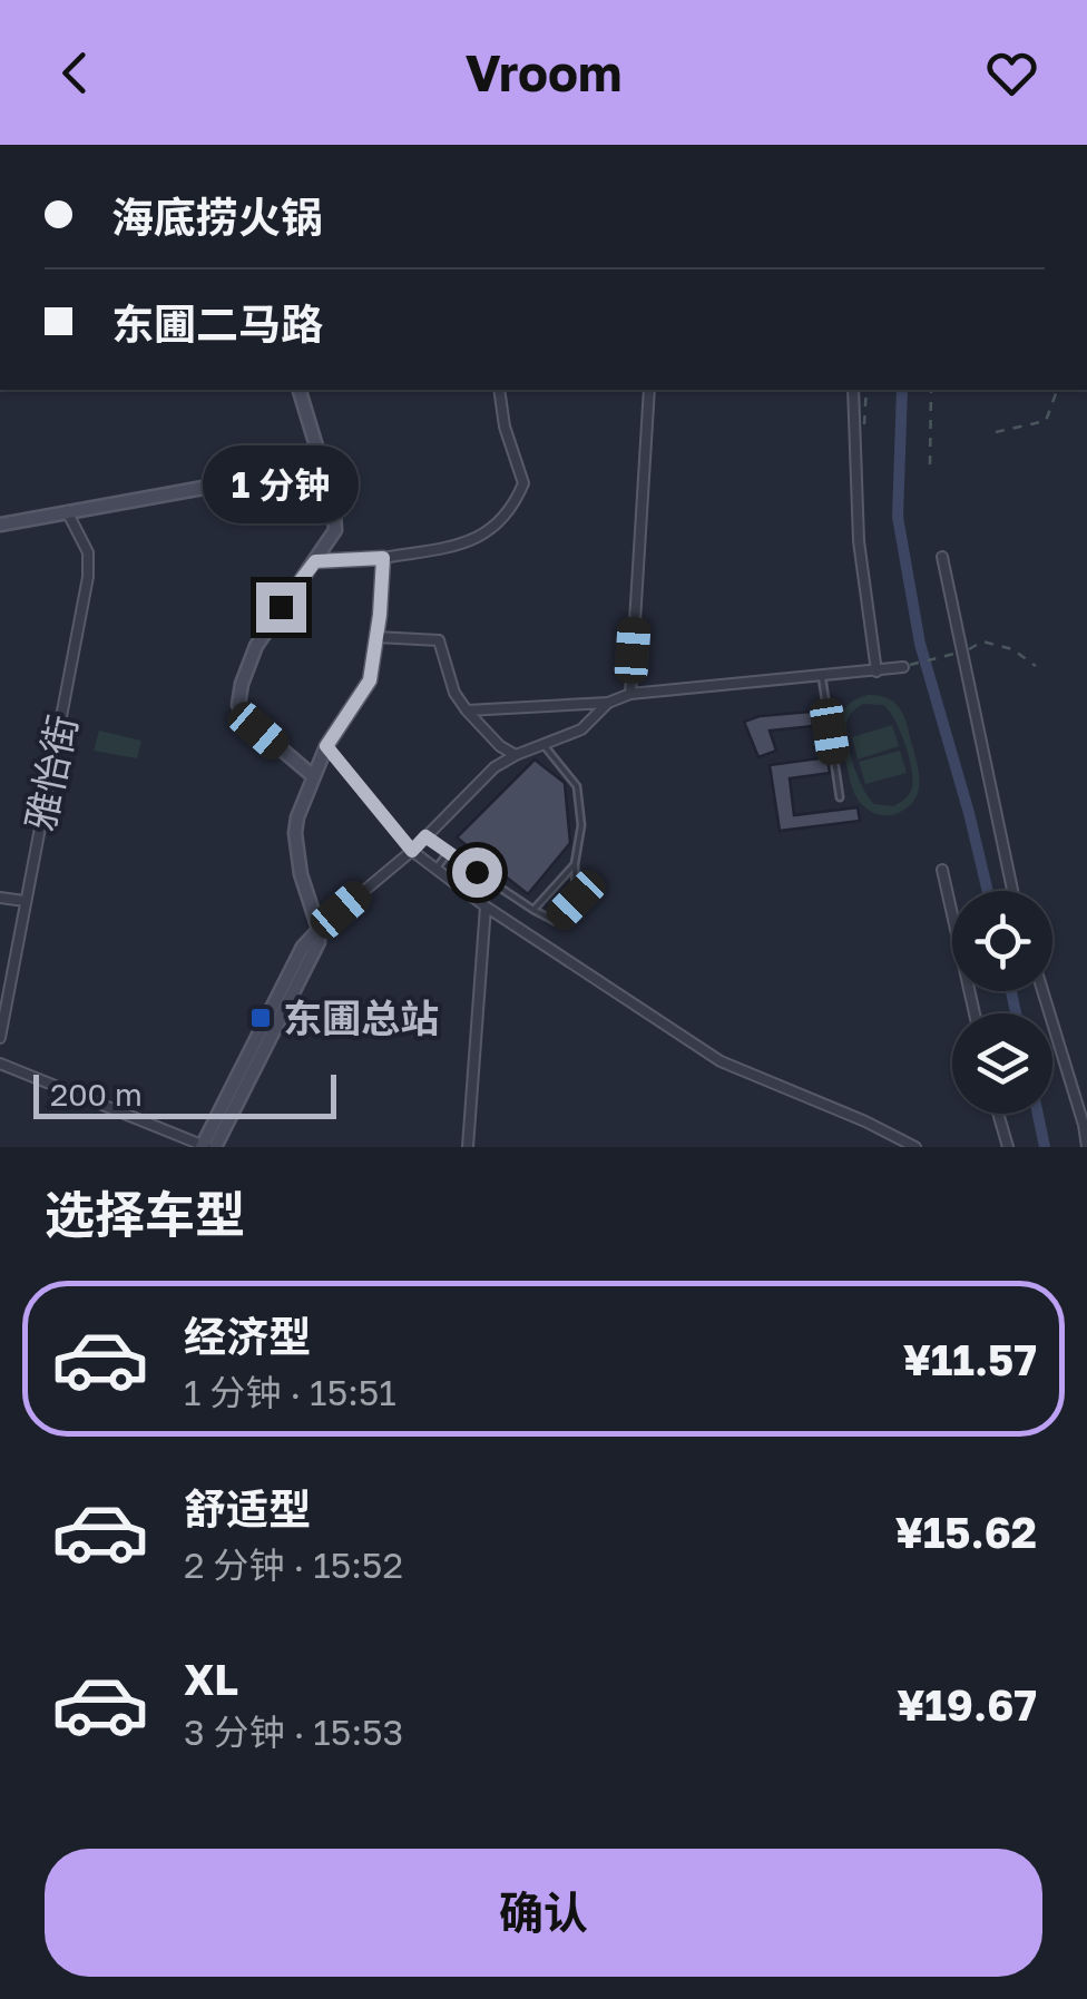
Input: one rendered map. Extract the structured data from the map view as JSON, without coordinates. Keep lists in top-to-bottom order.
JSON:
{
  "streets": {
    "street": ["雅怡街"]
  },
  "places": {
    "transit": ["东圃总站"]
  },
  "scale_bar": "200 m",
  "page": {
    "header": "Vroom",
    "banner": ["海底捞火锅", "东圃二马路"],
    "bubble": "1 分钟",
    "scale": "200 m",
    "heading": "选择车型",
    "list": [
      {
        "name": "经济型",
        "note": "1 分钟 · 15:51",
        "value": "¥11.57"
      },
      {
        "name": "舒适型",
        "note": "2 分钟 · 15:52",
        "value": "¥15.62"
      },
      {
        "name": "XL",
        "note": "3 分钟 · 15:53",
        "value": "¥19.67"
      }
    ],
    "buttons": "确认"
  }
}
